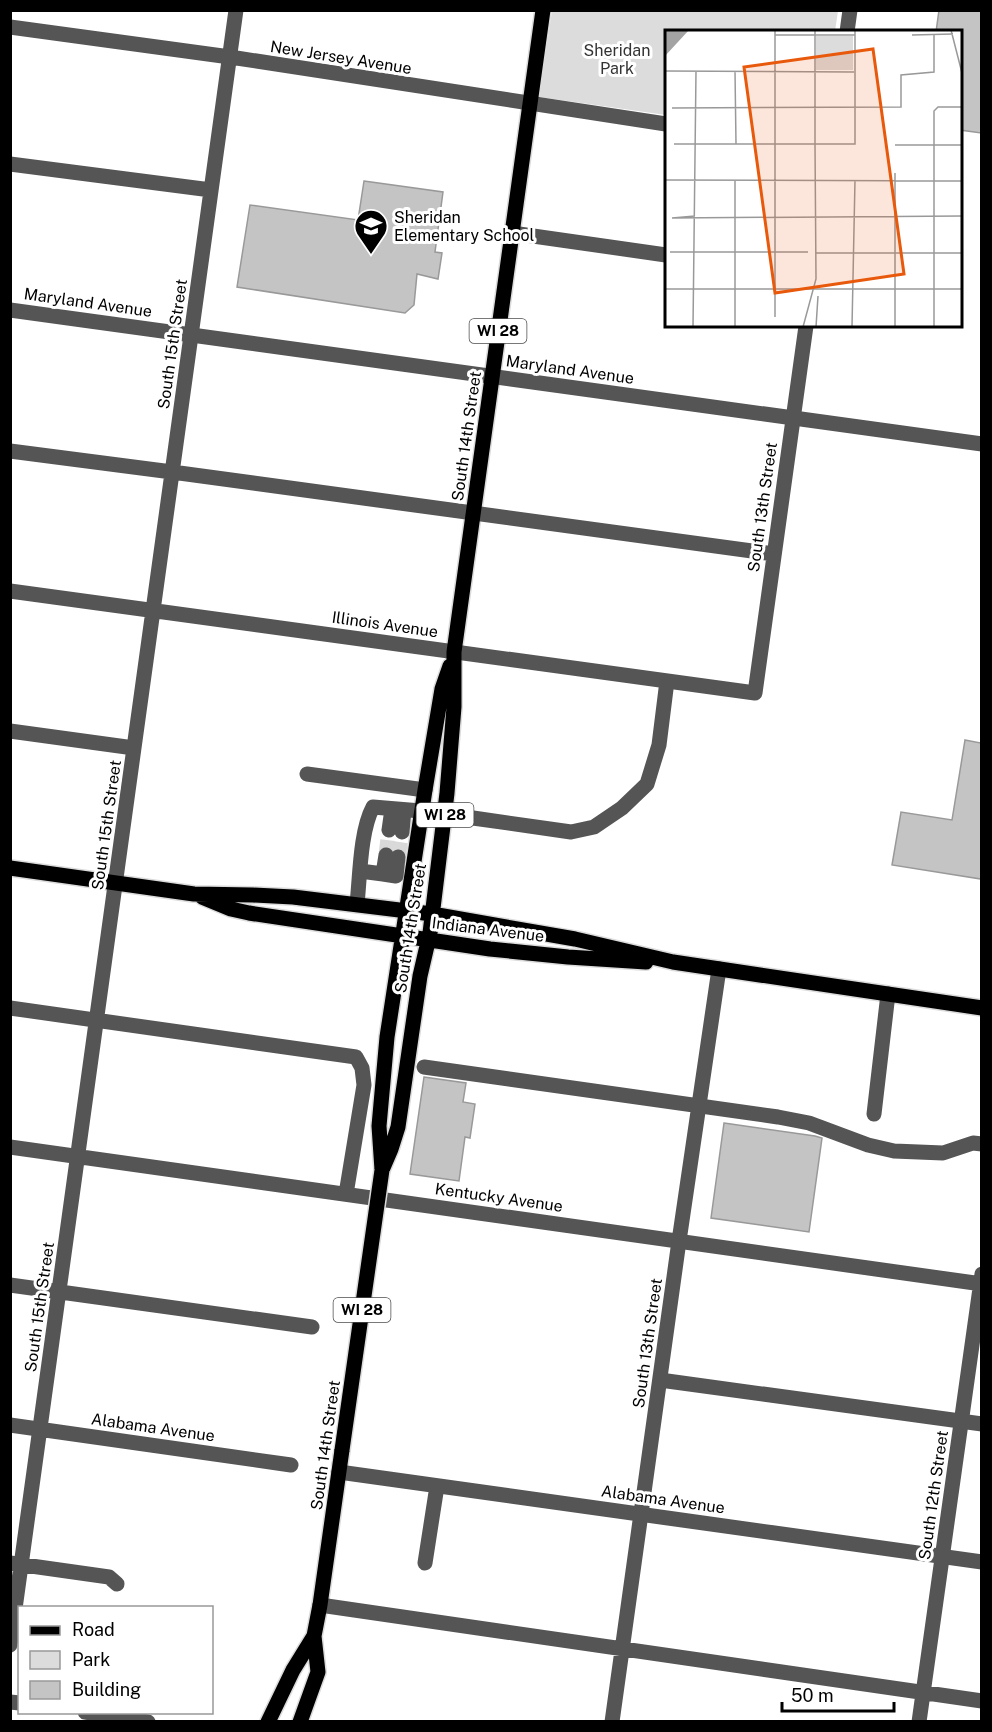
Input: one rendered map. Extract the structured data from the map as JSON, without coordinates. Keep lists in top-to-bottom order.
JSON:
{
  "streets": {
    "main road": ["WI 28", "South 14th Street", "Indiana Avenue"],
    "street": [
      "New Jersey Avenue",
      "Maryland Avenue",
      "South 15th Street",
      "South 13th Street",
      "Illinois Avenue",
      "Kentucky Avenue",
      "Alabama Avenue",
      "South 12th Street"
    ]
  },
  "crossings": [
    ["New Jersey Avenue", "South 15th Street"],
    ["New Jersey Avenue", "South 14th Street"],
    ["Maryland Avenue", "South 15th Street"],
    ["Maryland Avenue", "South 14th Street"],
    ["Maryland Avenue", "South 13th Street"],
    ["WI 28", "South 14th Street"],
    ["South 15th Street", "Illinois Avenue"],
    ["South 15th Street", "Indiana Avenue"],
    ["South 15th Street", "Kentucky Avenue"],
    ["South 15th Street", "Alabama Avenue"],
    ["South 14th Street", "Illinois Avenue"],
    ["South 14th Street", "Indiana Avenue"],
    ["South 14th Street", "Alabama Avenue"],
    ["South 13th Street", "Illinois Avenue"],
    ["South 13th Street", "Indiana Avenue"],
    ["South 13th Street", "Kentucky Avenue"],
    ["South 13th Street", "Alabama Avenue"],
    ["Kentucky Avenue", "South 12th Street"],
    ["Alabama Avenue", "South 12th Street"]
  ],
  "parks": ["Sheridan Park"],
  "places": {
    "school or university": ["Sheridan Elementary School"]
  },
  "legend": ["Road", "Park", "Building"],
  "scale_bar": "50 m"
}
